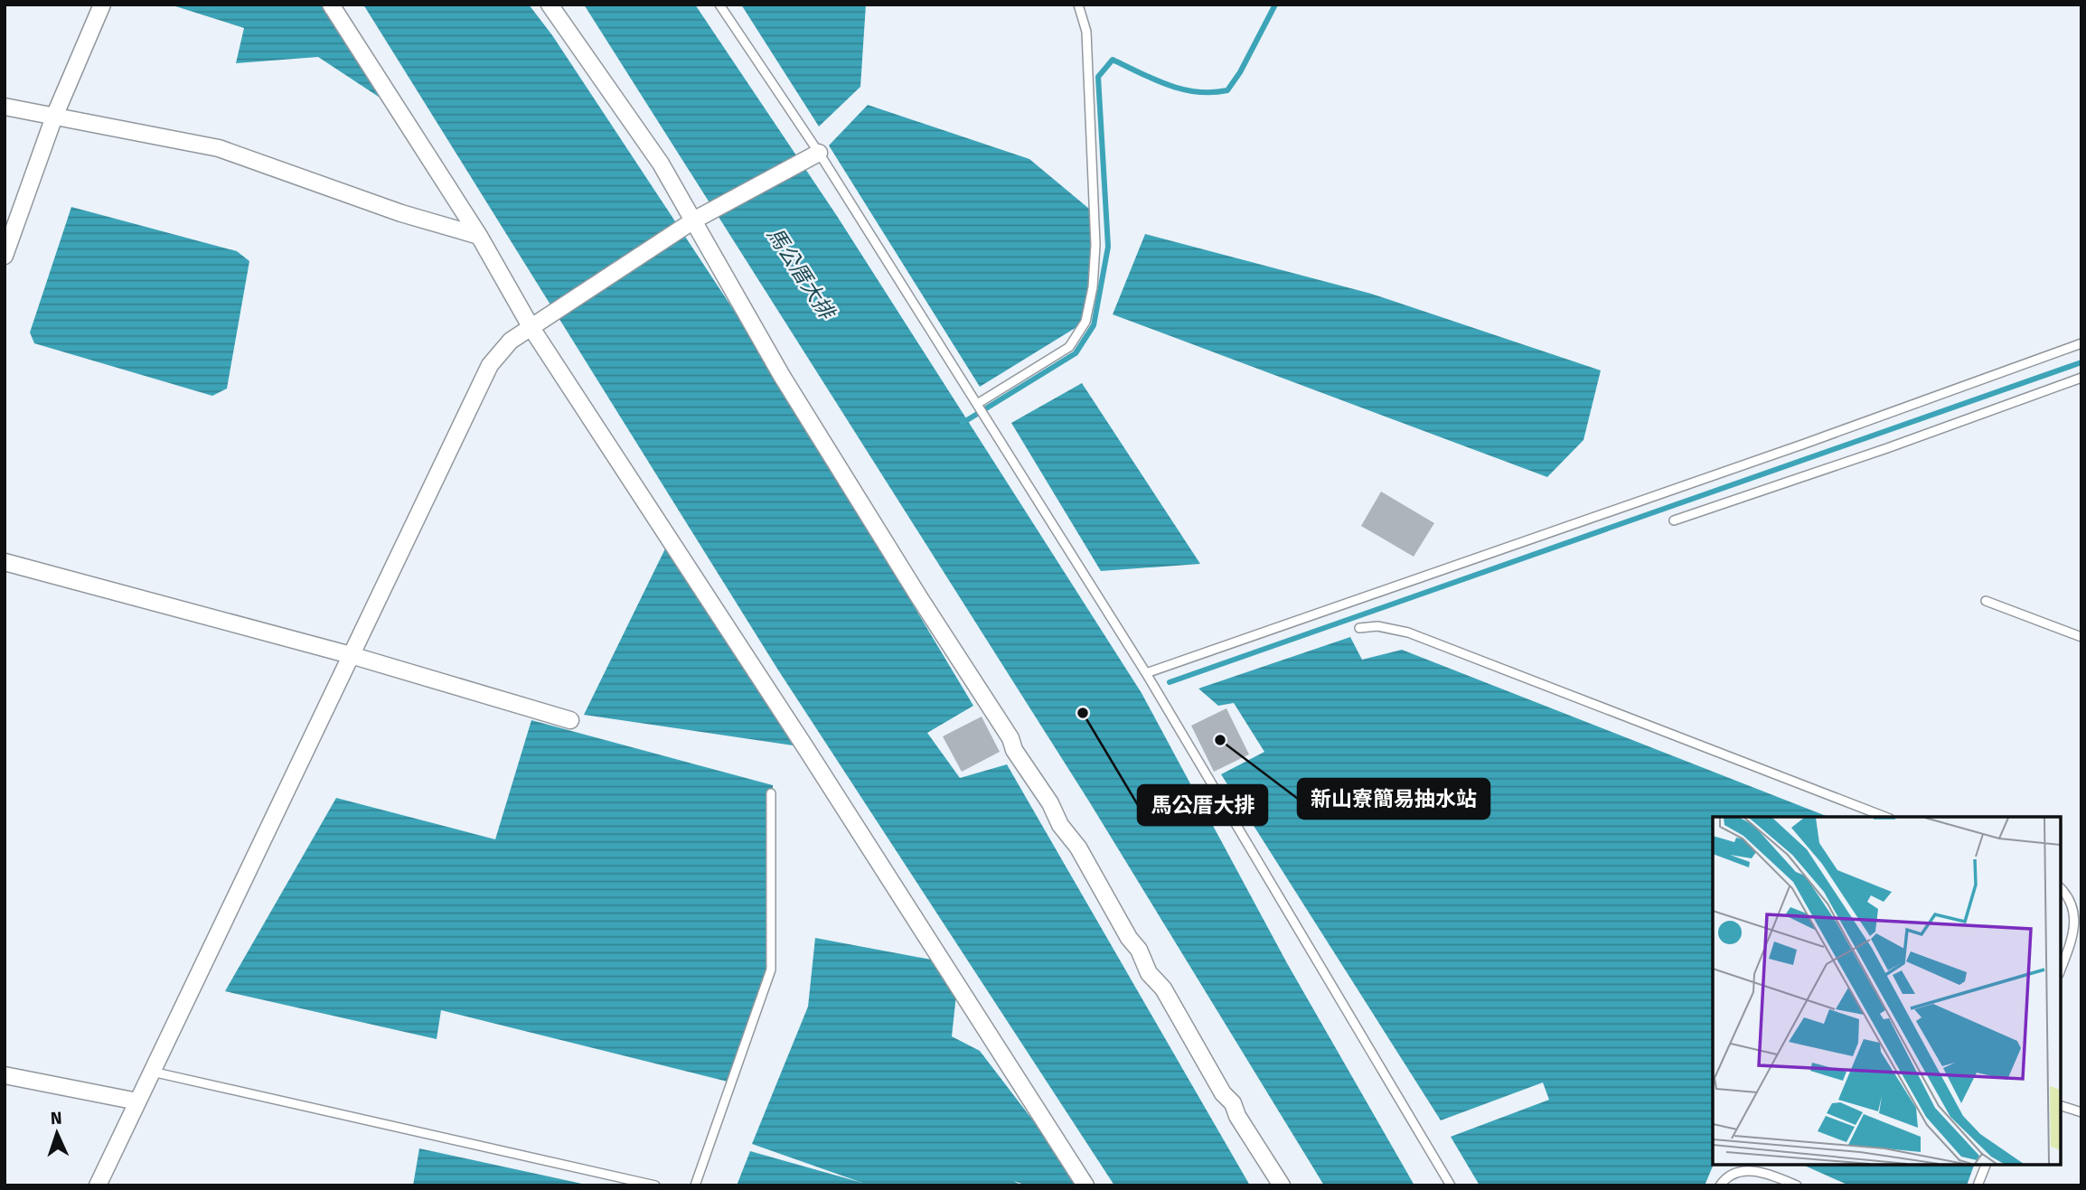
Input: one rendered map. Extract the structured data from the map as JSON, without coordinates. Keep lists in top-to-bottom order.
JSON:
{
  "water": ["馬公厝大排"],
  "places": ["馬公厝大排", "新山寮簡易抽水站"],
  "north": "top"
}
